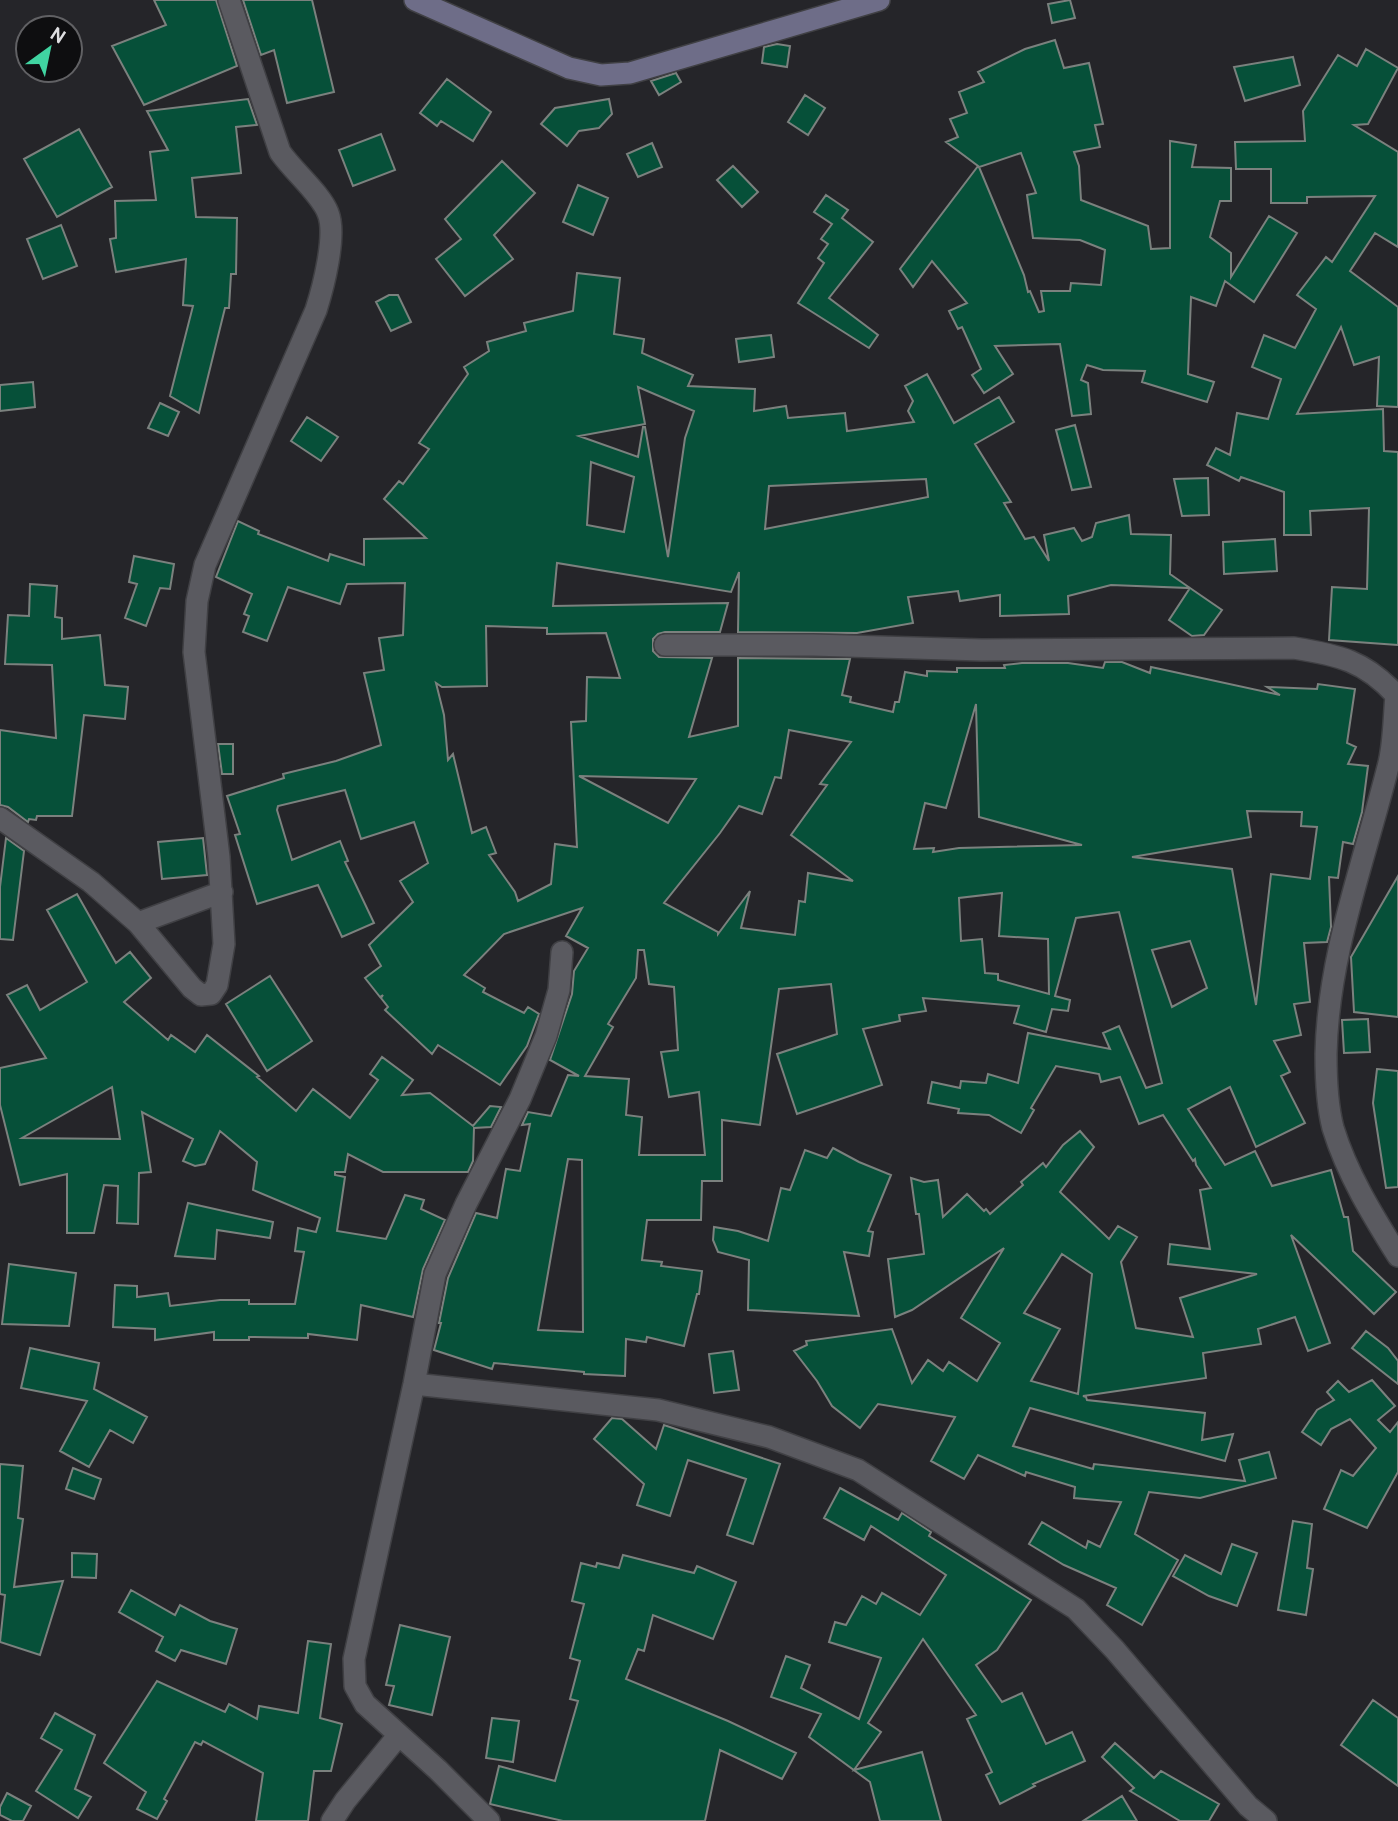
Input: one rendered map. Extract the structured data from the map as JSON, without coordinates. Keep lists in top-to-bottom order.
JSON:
{
  "north": "top right"
}
